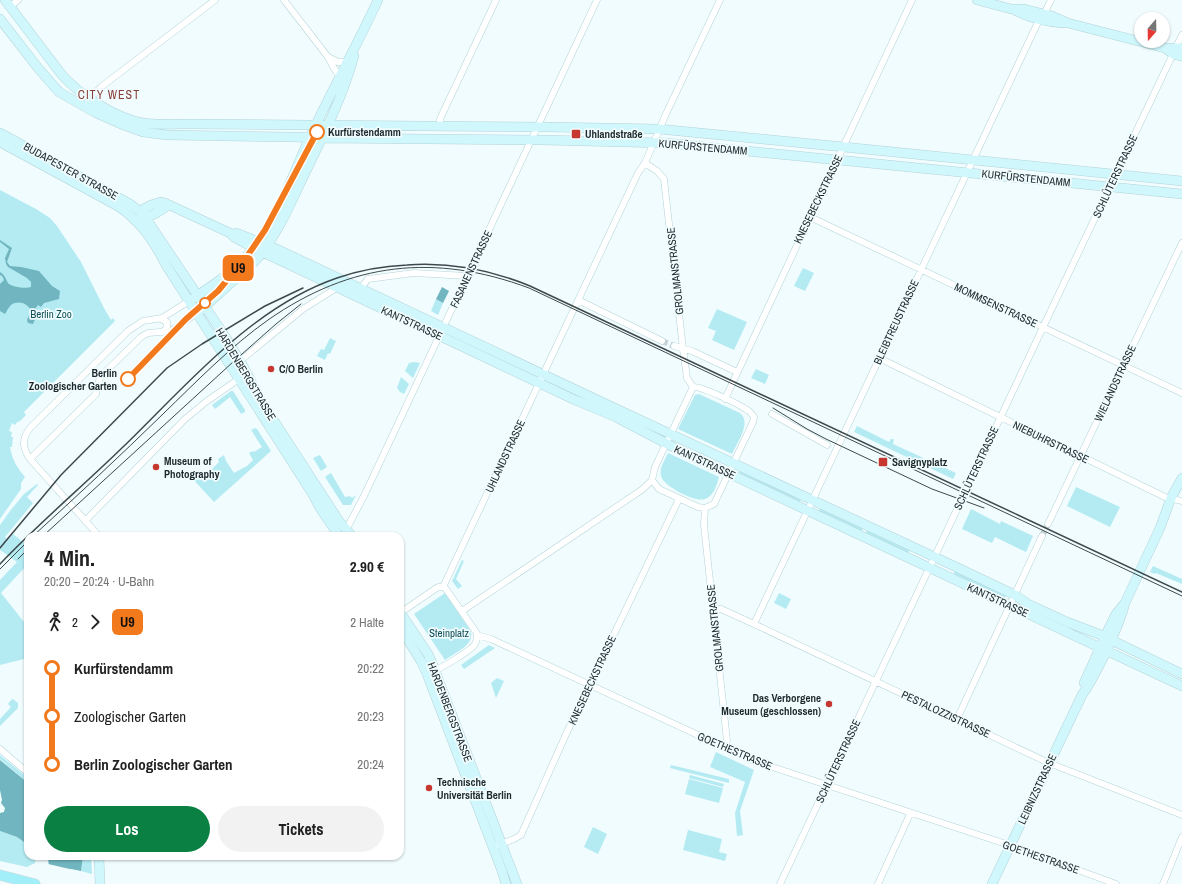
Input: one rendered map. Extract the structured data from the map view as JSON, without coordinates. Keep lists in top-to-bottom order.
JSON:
{
  "streets": {
    "main road": [
      "KURFÜRSTENDAMM",
      "BUDAPESTER STRASSE",
      "KANTSTRASSE",
      "HARDENBERGSTRASSE",
      "LEIBNIZSTRASSE"
    ],
    "street": [
      "SCHLÜTERSTRASSE",
      "KNESEBECKSTRASSE",
      "FASANENSTRASSE",
      "GROLMANSTRASSE",
      "MOMMSENSTRASSE",
      "BLEIBTREUSTRASSE",
      "WIELANDSTRASSE",
      "NIEBUHRSTRASSE",
      "UHLANDSTRASSE",
      "PESTALOZZISTRASSE",
      "GOETHESTRASSE"
    ]
  },
  "crossings": [
    ["KURFÜRSTENDAMM", "SCHLÜTERSTRASSE"],
    ["KURFÜRSTENDAMM", "KNESEBECKSTRASSE"],
    ["KURFÜRSTENDAMM", "FASANENSTRASSE"],
    ["KURFÜRSTENDAMM", "BLEIBTREUSTRASSE"],
    ["KURFÜRSTENDAMM", "UHLANDSTRASSE"],
    ["BUDAPESTER STRASSE", "KANTSTRASSE"],
    ["BUDAPESTER STRASSE", "HARDENBERGSTRASSE"],
    ["SCHLÜTERSTRASSE", "MOMMSENSTRASSE"],
    ["SCHLÜTERSTRASSE", "KANTSTRASSE"],
    ["SCHLÜTERSTRASSE", "NIEBUHRSTRASSE"],
    ["SCHLÜTERSTRASSE", "PESTALOZZISTRASSE"],
    ["SCHLÜTERSTRASSE", "GOETHESTRASSE"],
    ["KNESEBECKSTRASSE", "MOMMSENSTRASSE"],
    ["KNESEBECKSTRASSE", "HARDENBERGSTRASSE"],
    ["KNESEBECKSTRASSE", "GOETHESTRASSE"],
    ["FASANENSTRASSE", "KANTSTRASSE"],
    ["GROLMANSTRASSE", "UHLANDSTRASSE"],
    ["GROLMANSTRASSE", "PESTALOZZISTRASSE"],
    ["GROLMANSTRASSE", "GOETHESTRASSE"],
    ["MOMMSENSTRASSE", "BLEIBTREUSTRASSE"],
    ["MOMMSENSTRASSE", "WIELANDSTRASSE"],
    ["BLEIBTREUSTRASSE", "KANTSTRASSE"],
    ["BLEIBTREUSTRASSE", "NIEBUHRSTRASSE"],
    ["BLEIBTREUSTRASSE", "PESTALOZZISTRASSE"],
    ["KANTSTRASSE", "HARDENBERGSTRASSE"],
    ["KANTSTRASSE", "UHLANDSTRASSE"],
    ["KANTSTRASSE", "LEIBNIZSTRASSE"],
    ["WIELANDSTRASSE", "NIEBUHRSTRASSE"],
    ["NIEBUHRSTRASSE", "LEIBNIZSTRASSE"],
    ["PESTALOZZISTRASSE", "LEIBNIZSTRASSE"],
    ["GOETHESTRASSE", "LEIBNIZSTRASSE"]
  ],
  "districts": ["CITY WEST"],
  "parks": ["Berlin Zoo", "Steinplatz"],
  "places": {
    "other": [
      "Kurfürstendamm",
      "C/O Berlin",
      "Berlin Zoologischer Garten",
      "Museum of Photography",
      "Das Verborgene Museum (geschlossen)",
      "Technische Universität Berlin"
    ],
    "transit": ["Uhlandstraße", "Savignyplatz"]
  },
  "lines": ["metro line U9"],
  "north": "bottom",
  "page": {
    "on_map": "U9",
    "heading": ["4 Min.", "20:20 – 20:24 · U-Bahn", "2.90 €"],
    "legs": ["2", "U9", "2 Halte"],
    "list": [
      {
        "name": "Kurfürstendamm",
        "value": "20:22"
      },
      {
        "name": "Zoologischer Garten",
        "value": "20:23"
      },
      {
        "name": "Berlin Zoologischer Garten",
        "value": "20:24"
      }
    ],
    "buttons": ["Los", "Tickets"]
  }
}
